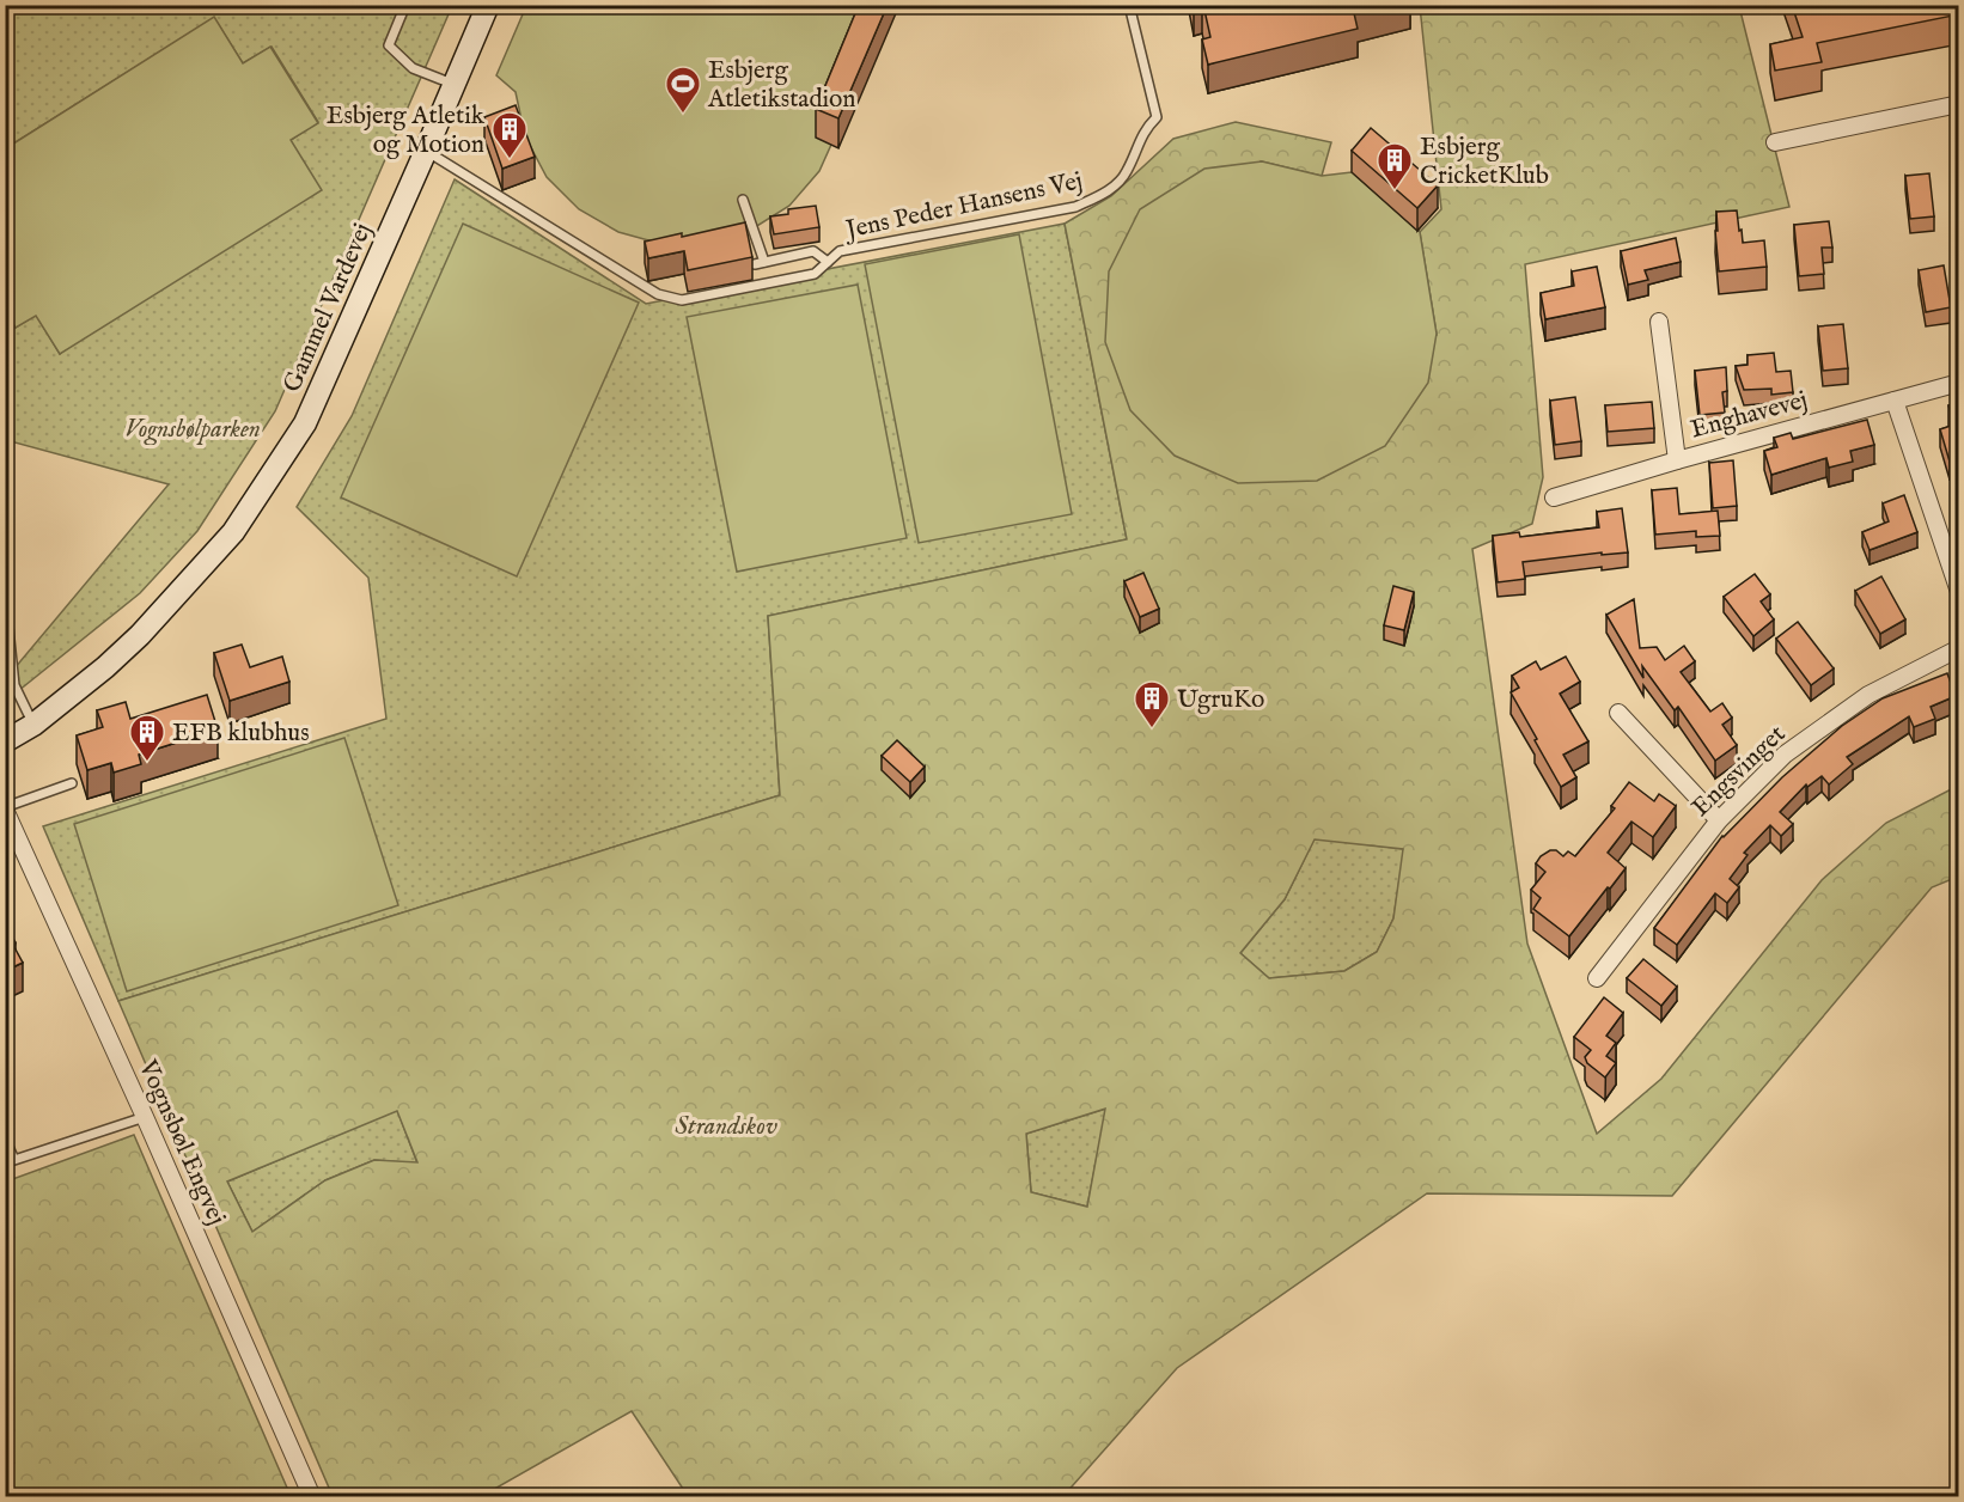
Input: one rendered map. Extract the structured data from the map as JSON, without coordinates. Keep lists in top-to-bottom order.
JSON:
{
  "streets": {
    "street": [
      "Gammel Vardevej",
      "Enghavevej",
      "Engsvinget",
      "Vognsbøl Engvej"
    ],
    "lane": ["Jens Peder Hansens Vej"]
  },
  "crossings": [
    ["Jens Peder Hansens Vej", "Gammel Vardevej"]
  ],
  "parks": ["Vognsbølparken", "Strandskov"],
  "places": {
    "sports": ["Esbjerg Atletikstadion"],
    "building": [
      "Esbjerg Atletik og Motion",
      "Esbjerg CricketKlub",
      "UgruKo",
      "EFB klubhus"
    ]
  }
}
